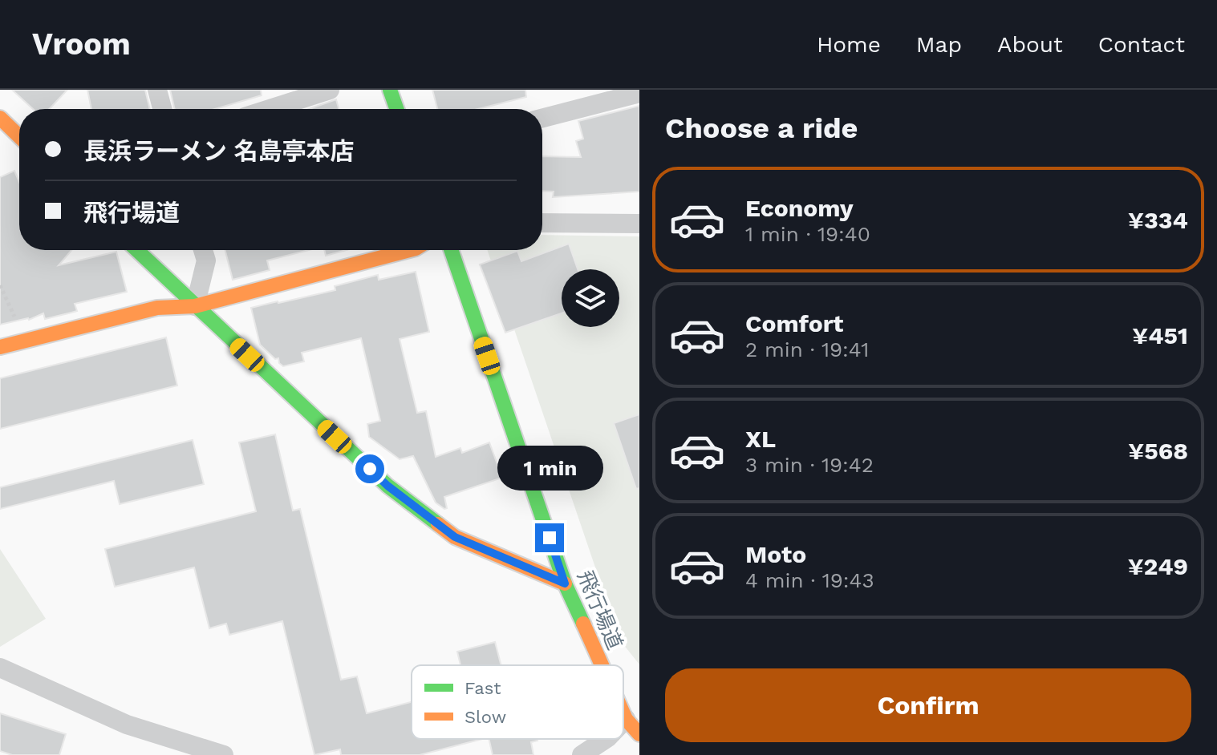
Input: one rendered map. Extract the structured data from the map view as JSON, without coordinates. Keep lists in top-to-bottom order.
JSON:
{
  "streets": {
    "street": ["飛行場道"]
  },
  "legend": ["Fast", "Slow"],
  "page": {
    "header": "Vroom",
    "nav": [
      "Home",
      "Map",
      "About",
      "Contact"
    ],
    "heading": "Choose a ride",
    "banner": ["長浜ラーメン 名島亭本店", "飛行場道"],
    "list": [
      {
        "name": "Economy",
        "note": "1 min · 19:40",
        "value": "¥334"
      },
      {
        "name": "Comfort",
        "note": "2 min · 19:41",
        "value": "¥451"
      },
      {
        "name": "XL",
        "note": "3 min · 19:42",
        "value": "¥568"
      },
      {
        "name": "Moto",
        "note": "4 min · 19:43",
        "value": "¥249"
      }
    ],
    "bubble": "1 min",
    "buttons": "Confirm"
  }
}
